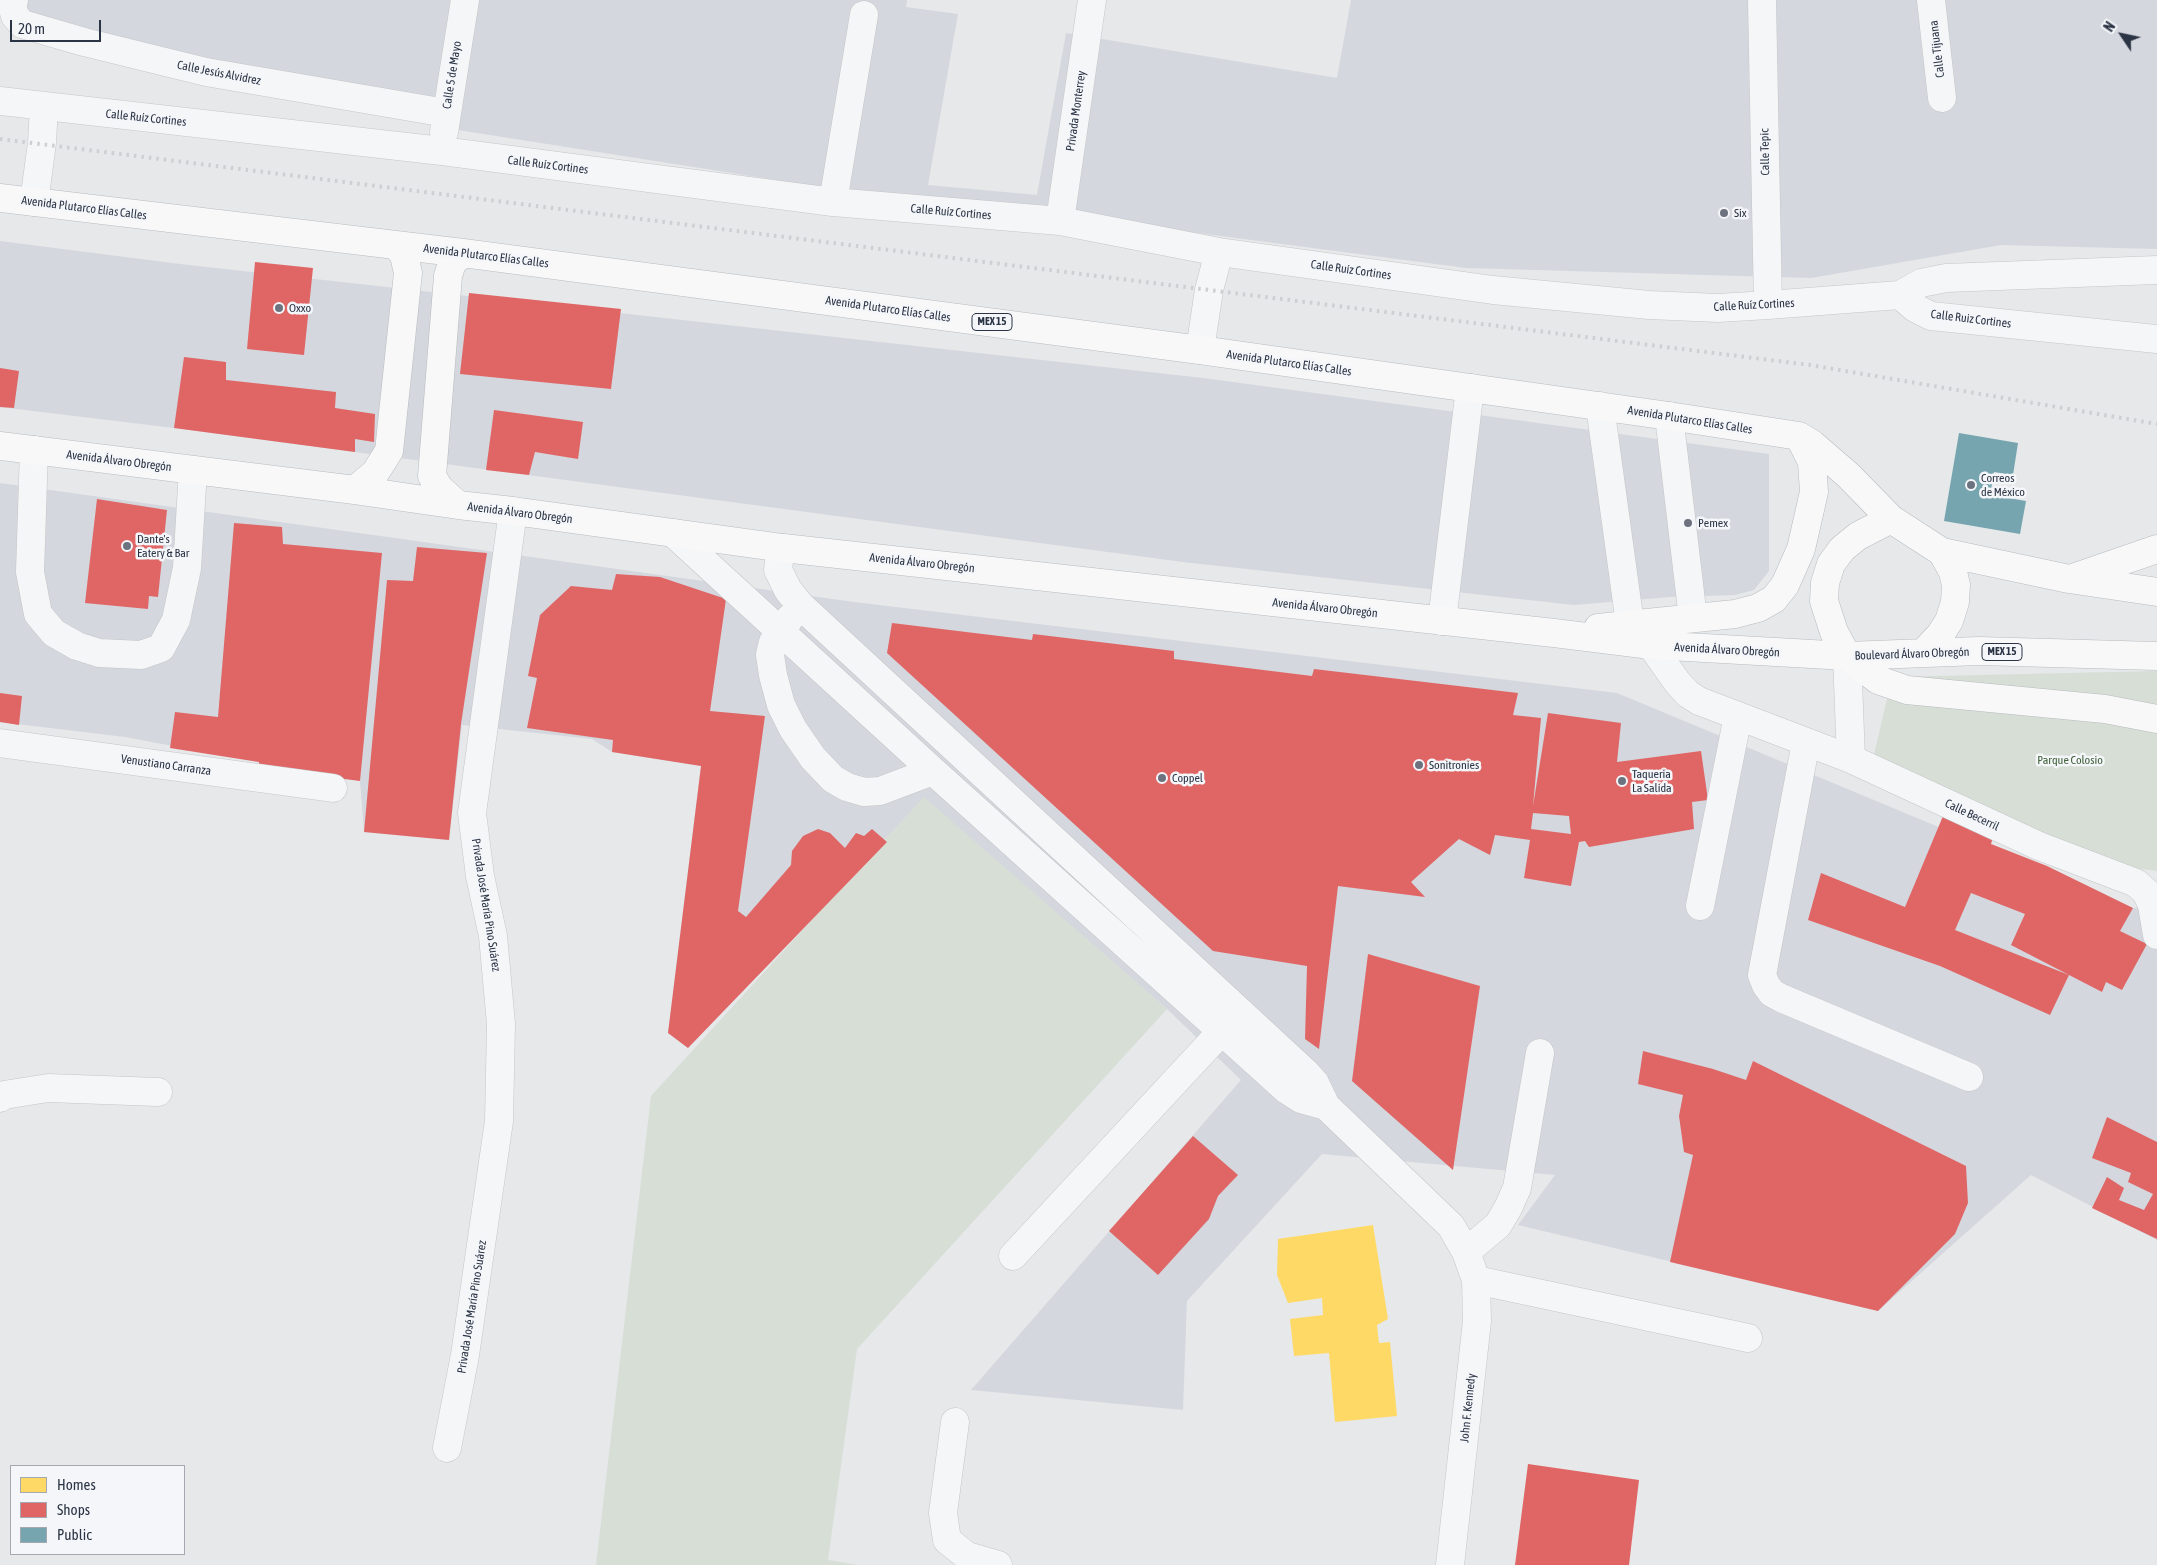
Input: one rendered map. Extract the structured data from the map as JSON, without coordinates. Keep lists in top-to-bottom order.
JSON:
{
  "streets": {
    "highway": [
      "Avenida Plutarco Elías Calles",
      "MEX 15",
      "Avenida Álvaro Obregón",
      "Boulevard Álvaro Obregón"
    ],
    "street": [
      "Calle Tijuana",
      "Calle Jesús Alvidrez",
      "Calle 5 de Mayo",
      "Privada Monterrey",
      "Calle Ruíz Cortines",
      "Calle Tepic",
      "Calle Ruiz Cortines",
      "Venustiano Carranza",
      "Calle Becerril",
      "Privada José María Pino Suárez",
      "John F. Kennedy"
    ]
  },
  "crossings": [
    ["Calle Jesús Alvidrez", "Calle 5 de Mayo"],
    ["Calle 5 de Mayo", "Calle Ruíz Cortines"],
    ["Privada Monterrey", "Calle Ruíz Cortines"],
    ["Calle Ruíz Cortines", "Calle Tepic"],
    ["Calle Ruíz Cortines", "Calle Ruiz Cortines"],
    ["Avenida Plutarco Elías Calles", "MEX 15"],
    ["Avenida Plutarco Elías Calles", "Avenida Álvaro Obregón"],
    ["Avenida Plutarco Elías Calles", "Boulevard Álvaro Obregón"],
    ["MEX 15", "Avenida Álvaro Obregón"],
    ["MEX 15", "Boulevard Álvaro Obregón"],
    ["Avenida Álvaro Obregón", "Boulevard Álvaro Obregón"],
    ["Avenida Álvaro Obregón", "Calle Becerril"],
    ["Avenida Álvaro Obregón", "Privada José María Pino Suárez"]
  ],
  "parks": ["Parque Colosio"],
  "places": [
    "Six",
    "Oxxo",
    "Correos de México",
    "Pemex",
    "Dante's Eatery & Bar",
    "Sonitronies",
    "Coppel",
    "Taqueria La Salida"
  ],
  "legend": ["Homes", "Shops", "Public"],
  "scale_bar": "20 m",
  "north": "top left"
}
